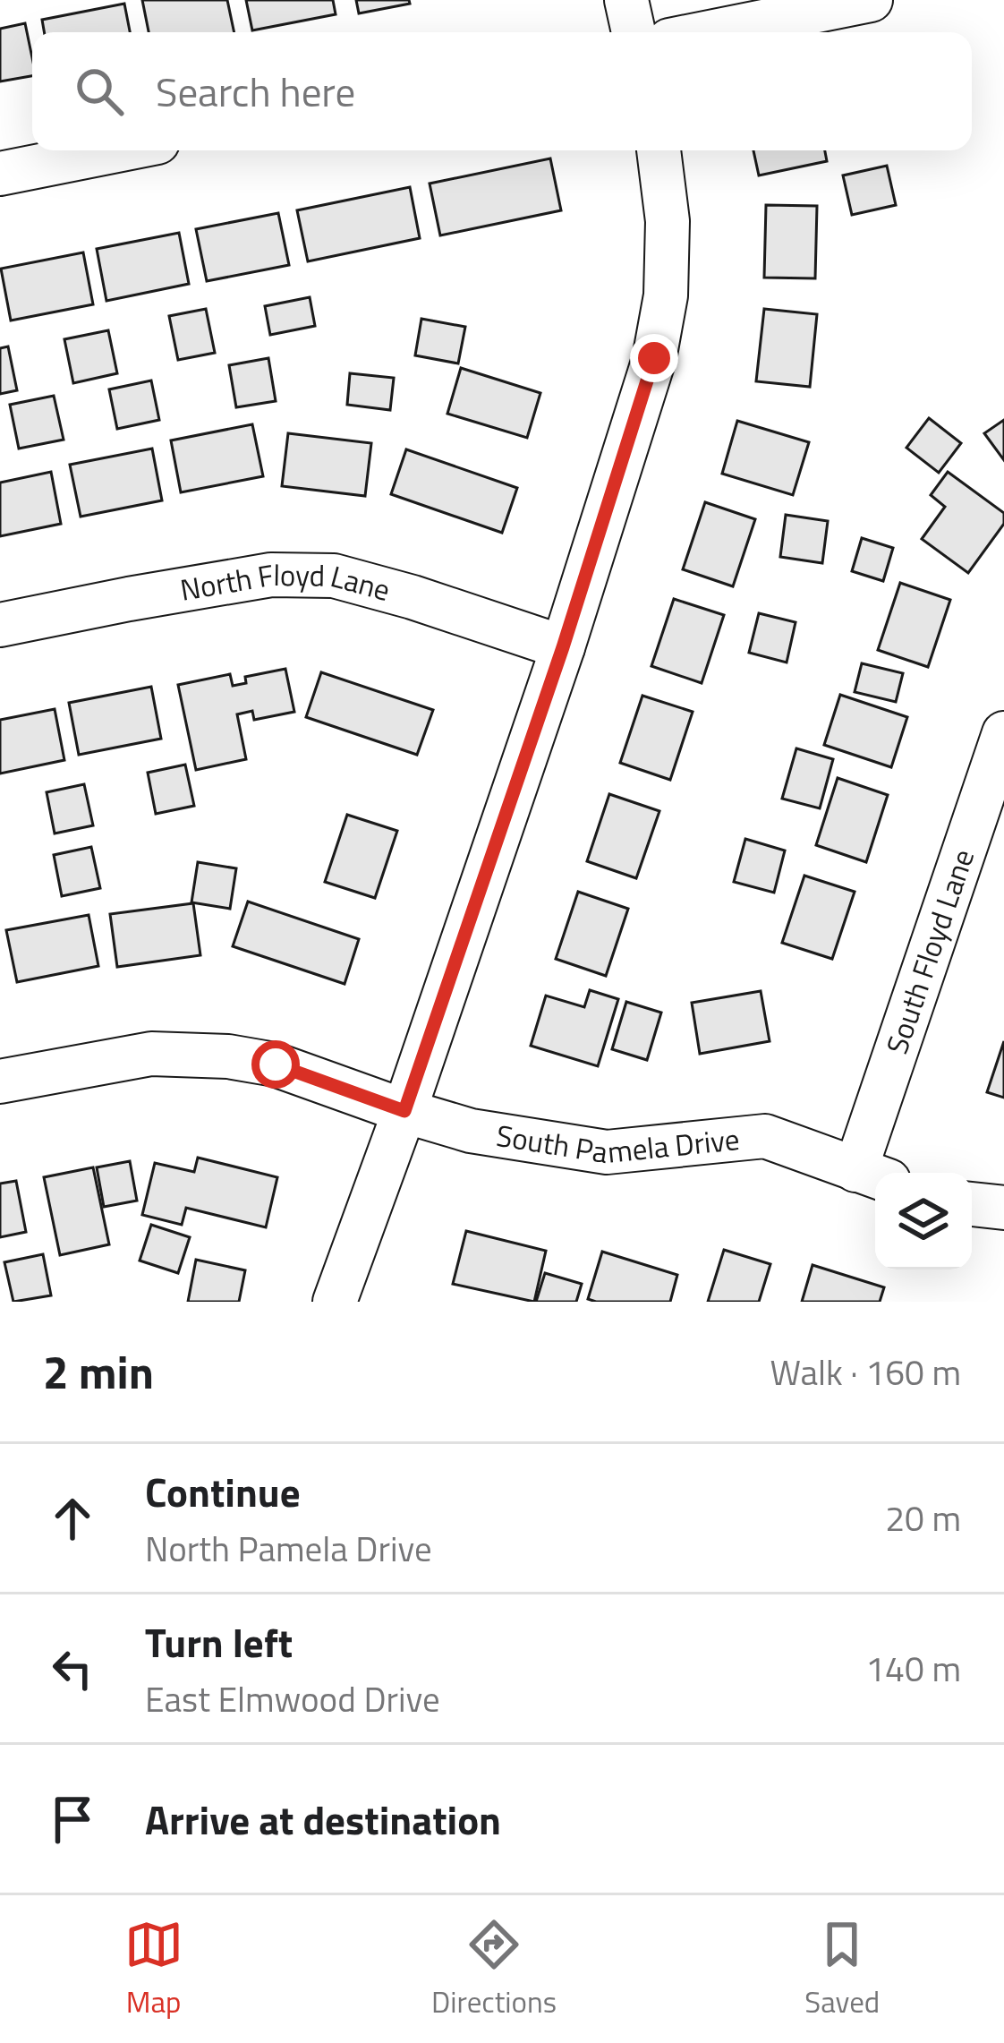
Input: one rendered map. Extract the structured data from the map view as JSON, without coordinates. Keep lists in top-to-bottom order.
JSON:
{
  "streets": {
    "street": ["North Floyd Lane", "South Floyd Lane", "South Pamela Drive"]
  },
  "crossings": [
    ["South Floyd Lane", "South Pamela Drive"]
  ],
  "page": {
    "search": "Search here",
    "heading": ["2 min", "Walk · 160 m"],
    "list": [
      ["Continue", "North Pamela Drive", "20 m"],
      ["Turn left", "East Elmwood Drive", "140 m"],
      "Arrive at destination"
    ],
    "nav": ["Map", "Directions", "Saved"]
  }
}
